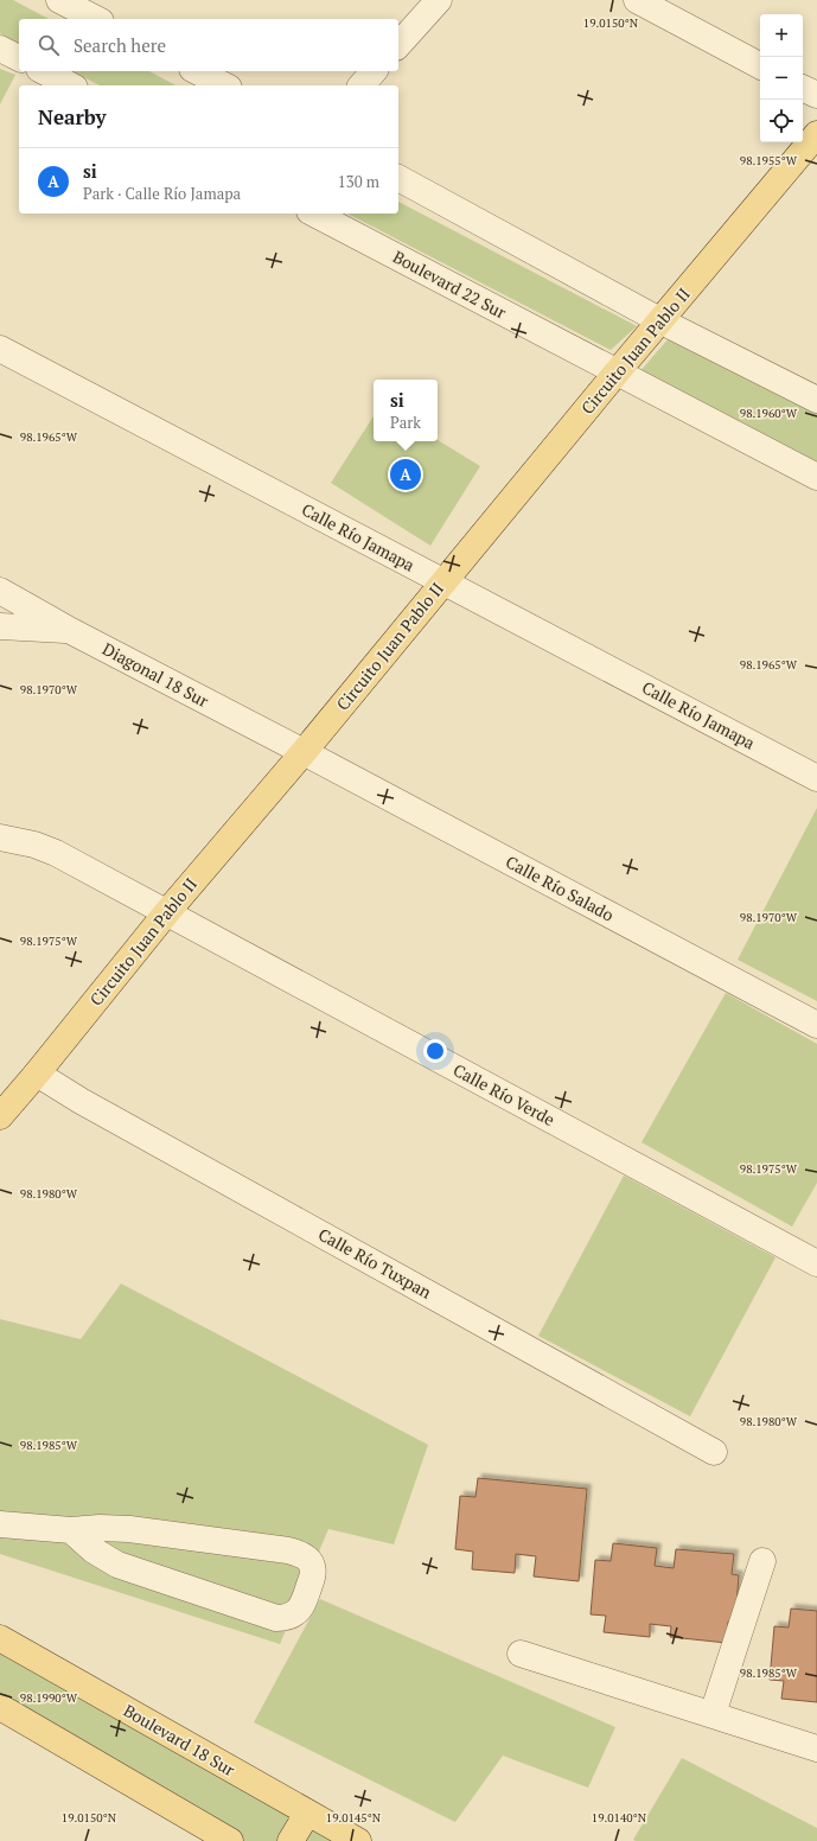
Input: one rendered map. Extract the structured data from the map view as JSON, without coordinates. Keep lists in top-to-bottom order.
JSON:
{
  "streets": {
    "main road": ["Circuito Juan Pablo II", "Boulevard 18 Sur"],
    "street": [
      "Boulevard 22 Sur",
      "Calle Río Jamapa",
      "Diagonal 18 Sur",
      "Calle Río Salado",
      "Calle Río Verde",
      "Calle Río Tuxpan"
    ]
  },
  "crossings": [
    ["Boulevard 22 Sur", "Circuito Juan Pablo II"],
    ["Circuito Juan Pablo II", "Calle Río Jamapa"],
    ["Circuito Juan Pablo II", "Diagonal 18 Sur"],
    ["Circuito Juan Pablo II", "Calle Río Salado"],
    ["Circuito Juan Pablo II", "Calle Río Verde"],
    ["Circuito Juan Pablo II", "Calle Río Tuxpan"],
    ["Diagonal 18 Sur", "Calle Río Salado"]
  ],
  "page": {
    "map_buttons": ["+", "−"],
    "search": "Search here",
    "heading": "Nearby",
    "list": [
      {
        "mark": "A",
        "name": "si",
        "note": "Park · Calle Río Jamapa",
        "value": "130 m"
      }
    ],
    "popup": ["si", "Park"],
    "pins": "A"
  },
  "coordinates": [
    "19.0150°N",
    "98.1955°W",
    "98.1960°W",
    "98.1965°W",
    "98.1970°W",
    "98.1975°W",
    "98.1980°W",
    "98.1985°W",
    "98.1990°W",
    "19.0145°N",
    "19.0140°N"
  ]
}
